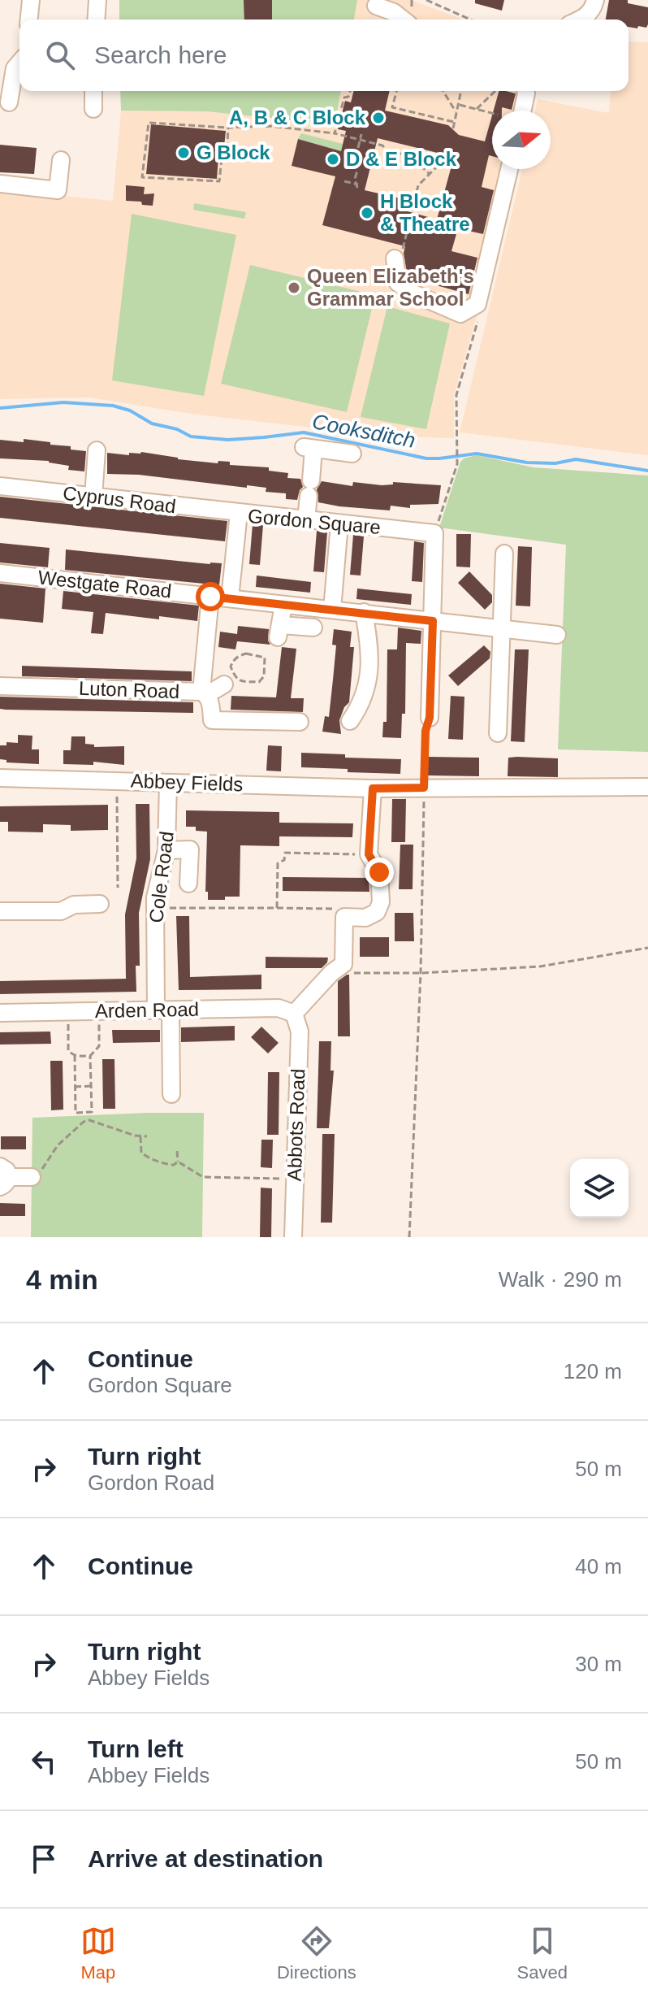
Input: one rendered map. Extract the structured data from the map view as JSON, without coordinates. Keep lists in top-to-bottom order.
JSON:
{
  "streets": {
    "street": [
      "Cyprus Road",
      "Gordon Square",
      "Westgate Road",
      "Luton Road",
      "Abbey Fields",
      "Cole Road",
      "Arden Road",
      "Abbots Road"
    ]
  },
  "crossings": [
    ["Cyprus Road", "Gordon Square"],
    ["Westgate Road", "Luton Road"],
    ["Abbey Fields", "Cole Road"],
    ["Cole Road", "Arden Road"],
    ["Arden Road", "Abbots Road"]
  ],
  "water": ["Cooksditch"],
  "places": [
    "A, B & C Block",
    "G Block",
    "D & E Block",
    "H Block & Theatre",
    "Queen Elizabeth's Grammar School"
  ],
  "north": "right",
  "page": {
    "search": "Search here",
    "heading": ["4 min", "Walk · 290 m"],
    "list": [
      ["Continue", "Gordon Square", "120 m"],
      ["Turn right", "Gordon Road", "50 m"],
      ["Continue", "40 m"],
      ["Turn right", "Abbey Fields", "30 m"],
      ["Turn left", "Abbey Fields", "50 m"],
      "Arrive at destination"
    ],
    "nav": ["Map", "Directions", "Saved"]
  }
}
